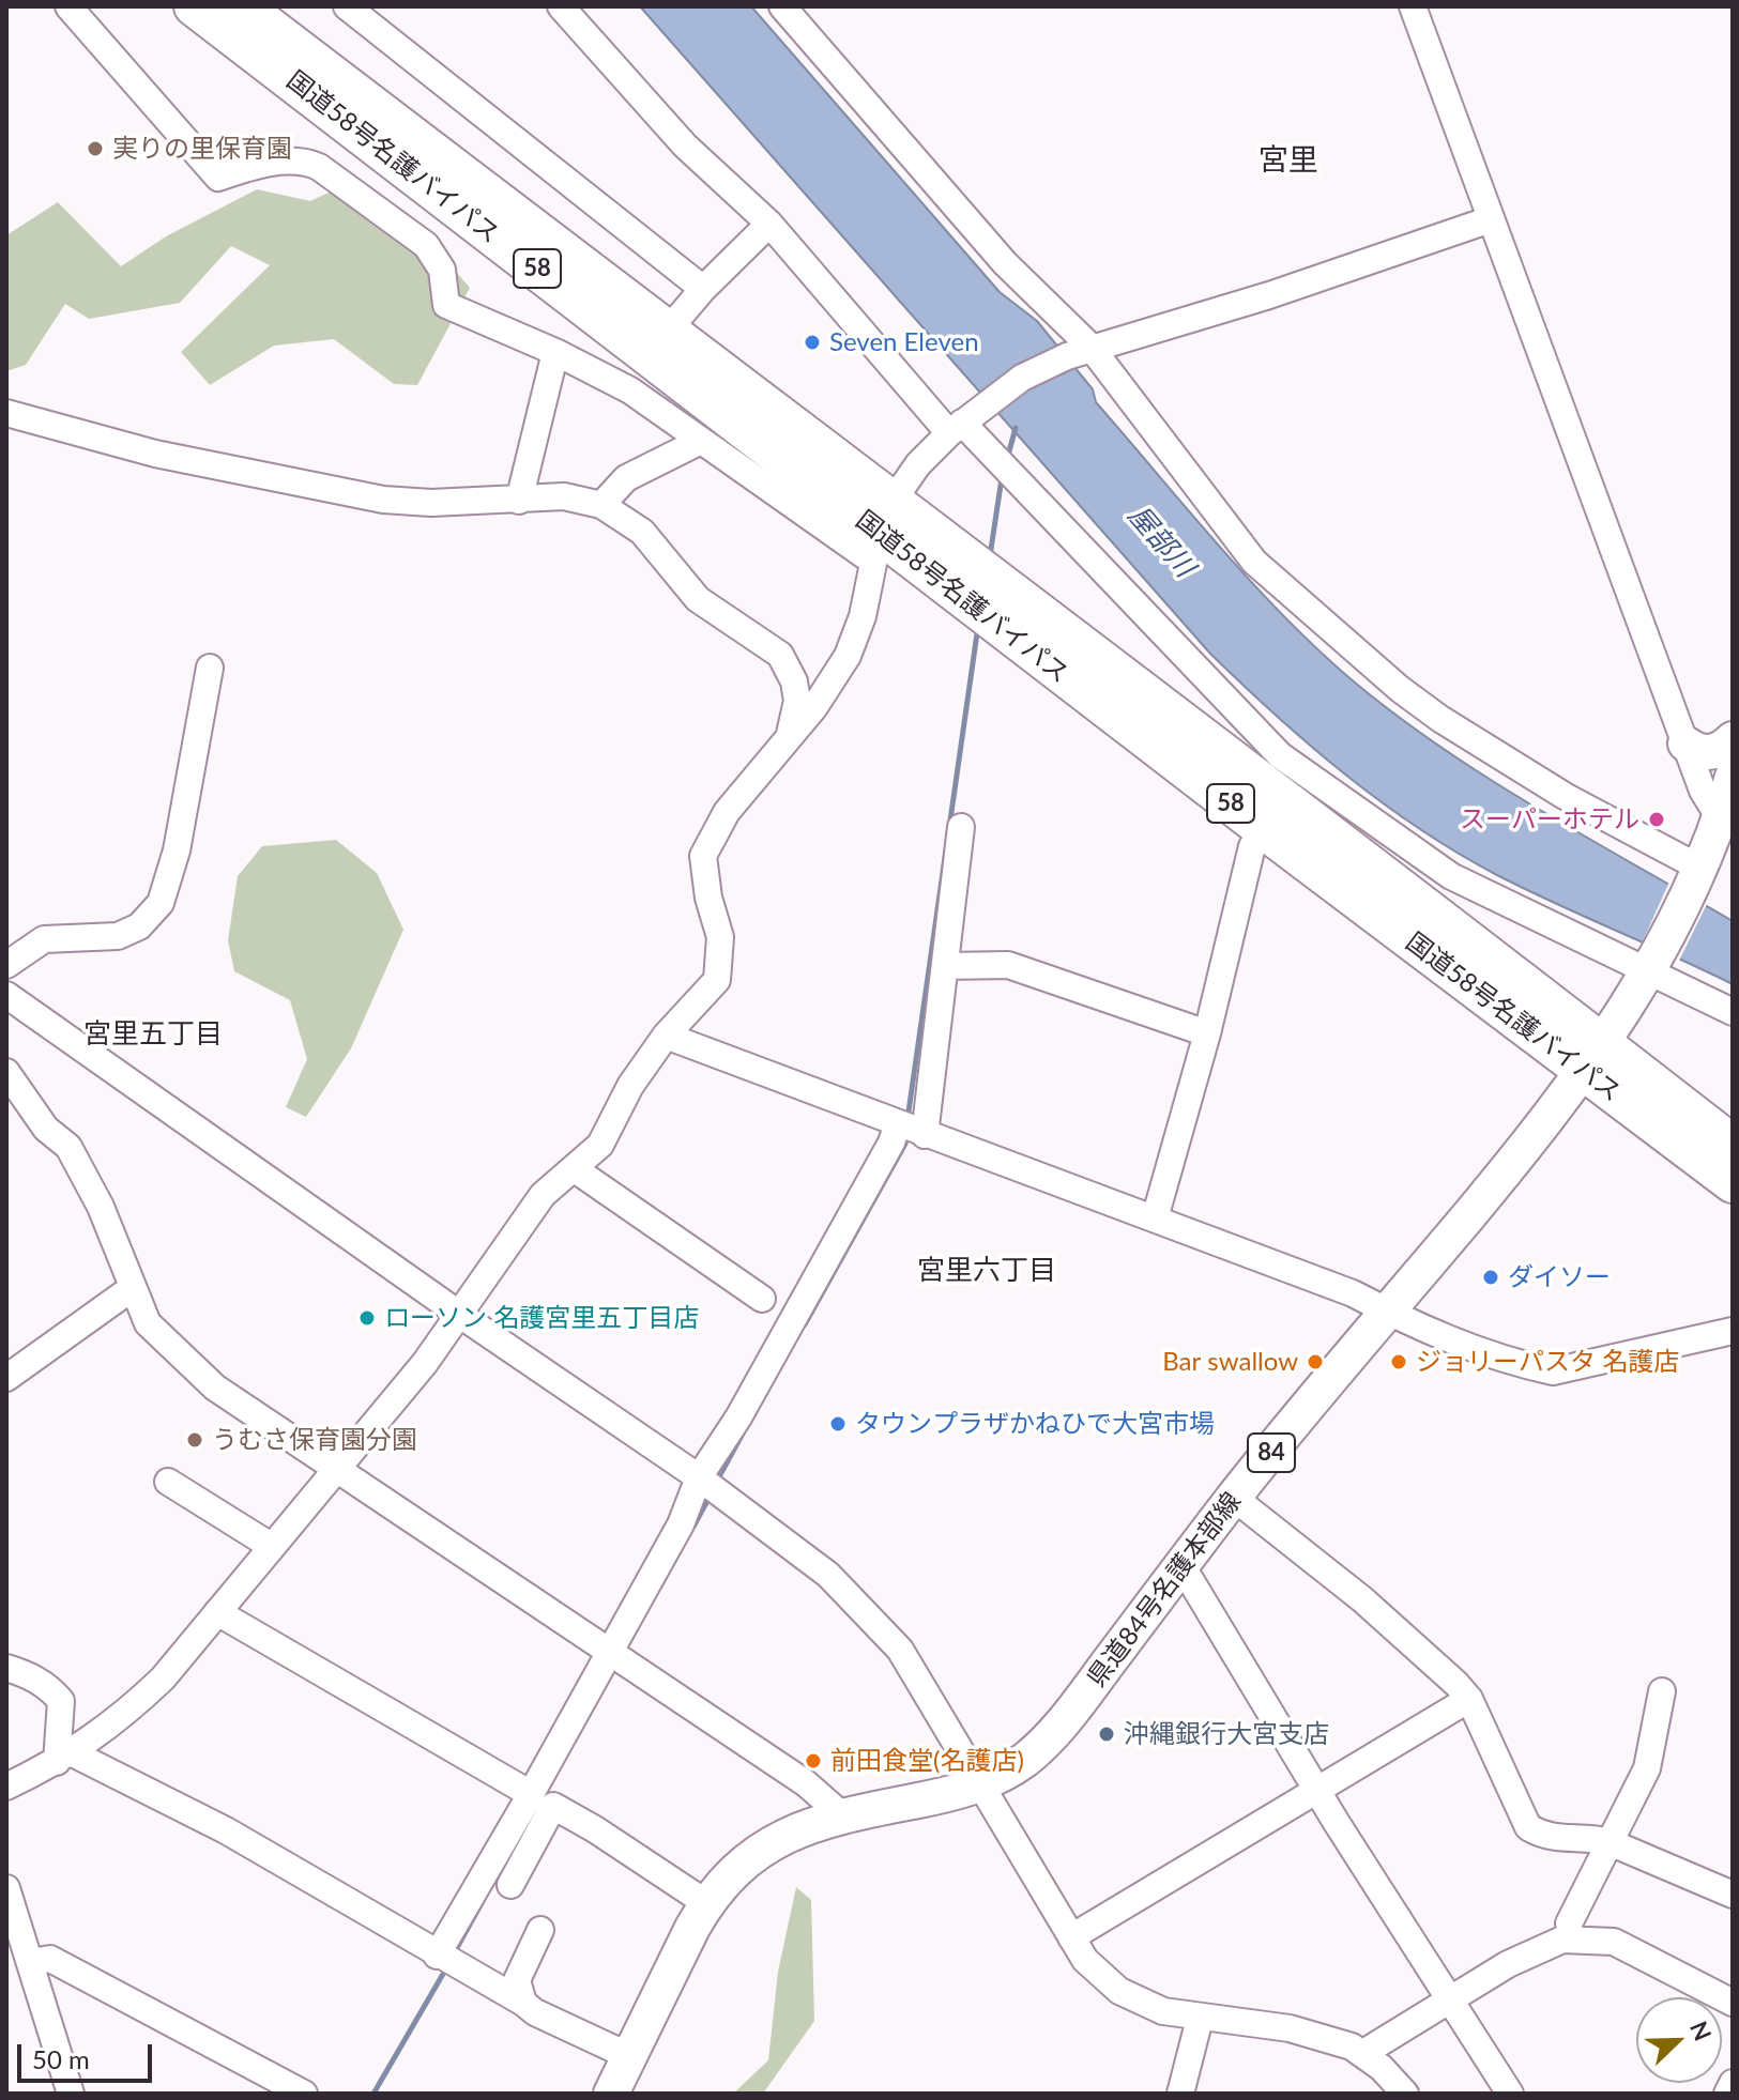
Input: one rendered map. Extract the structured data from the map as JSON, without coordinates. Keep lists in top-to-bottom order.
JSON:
{
  "streets": {
    "highway": ["国道58号名護バイパス", "58"],
    "main road": ["84", "県道84号名護本部線"]
  },
  "crossings": [
    ["国道58号名護バイパス", "県道84号名護本部線"]
  ],
  "districts": ["宮里", "宮里五丁目", "宮里六丁目"],
  "water": ["屋部川"],
  "places": [
    "実りの里保育園",
    "Seven Eleven",
    "スーパーホテル",
    "ダイソー",
    "ローソン 名護宮里五丁目店",
    "Bar swallow",
    "ジョリーパスタ 名護店",
    "タウンプラザかねひで大宮市場",
    "うむさ保育園分園",
    "沖縄銀行大宮支店",
    "前田食堂(名護店)"
  ],
  "scale_bar": "50 m",
  "north": "top right"
}
